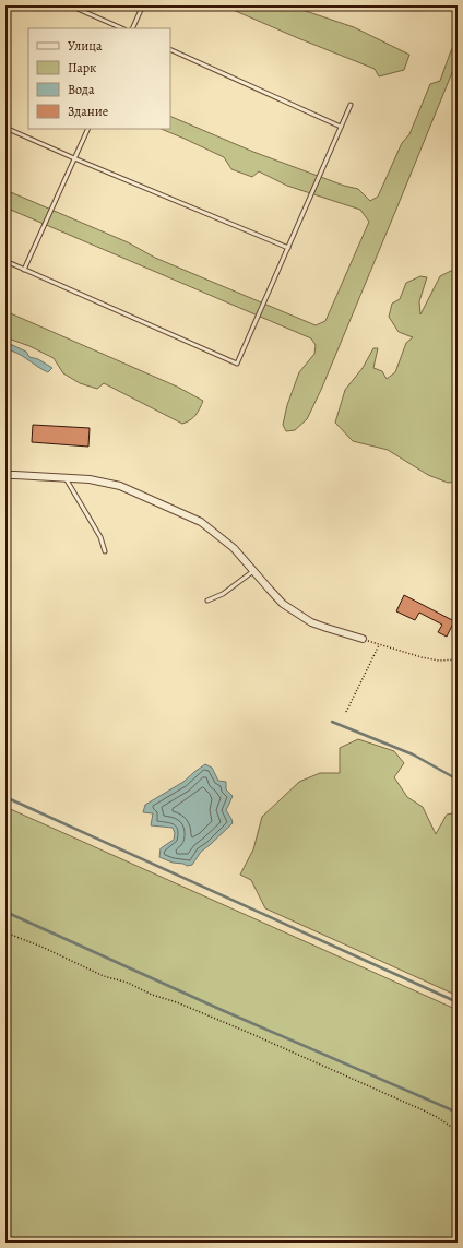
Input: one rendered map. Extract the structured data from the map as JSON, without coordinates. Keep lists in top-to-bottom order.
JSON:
{
  "legend": [
    "Улица",
    "Парк",
    "Вода",
    "Здание"
  ]
}
